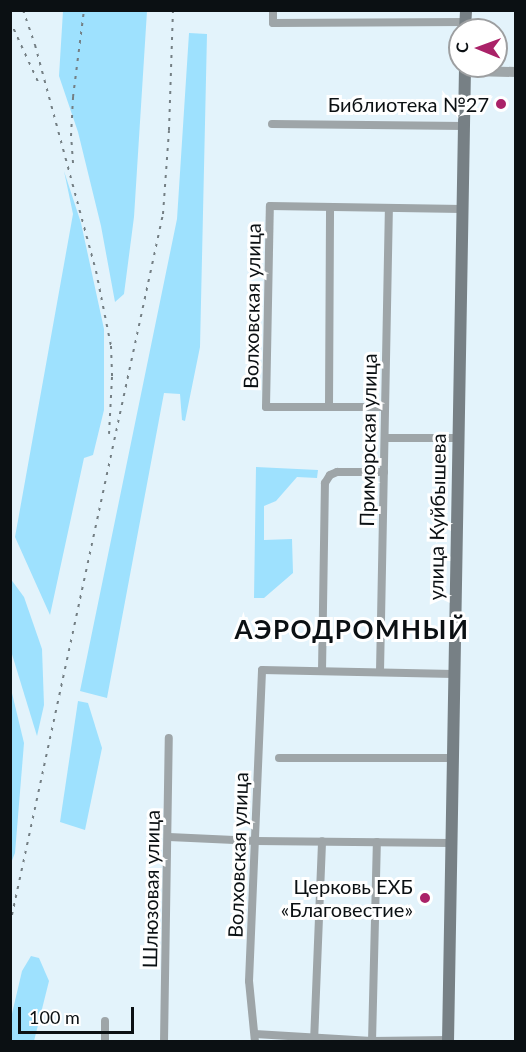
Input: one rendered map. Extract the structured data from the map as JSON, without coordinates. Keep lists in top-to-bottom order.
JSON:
{
  "streets": {
    "main road": ["улица Куйбышева"],
    "street": ["Волховская улица", "Приморская улица", "Шлюзовая улица"]
  },
  "districts": ["АЭРОДРОМНЫЙ"],
  "places": ["Библиотека №27", "Церковь ЕХБ «Благовестие»"],
  "scale_bar": "100 m",
  "north": "left"
}
